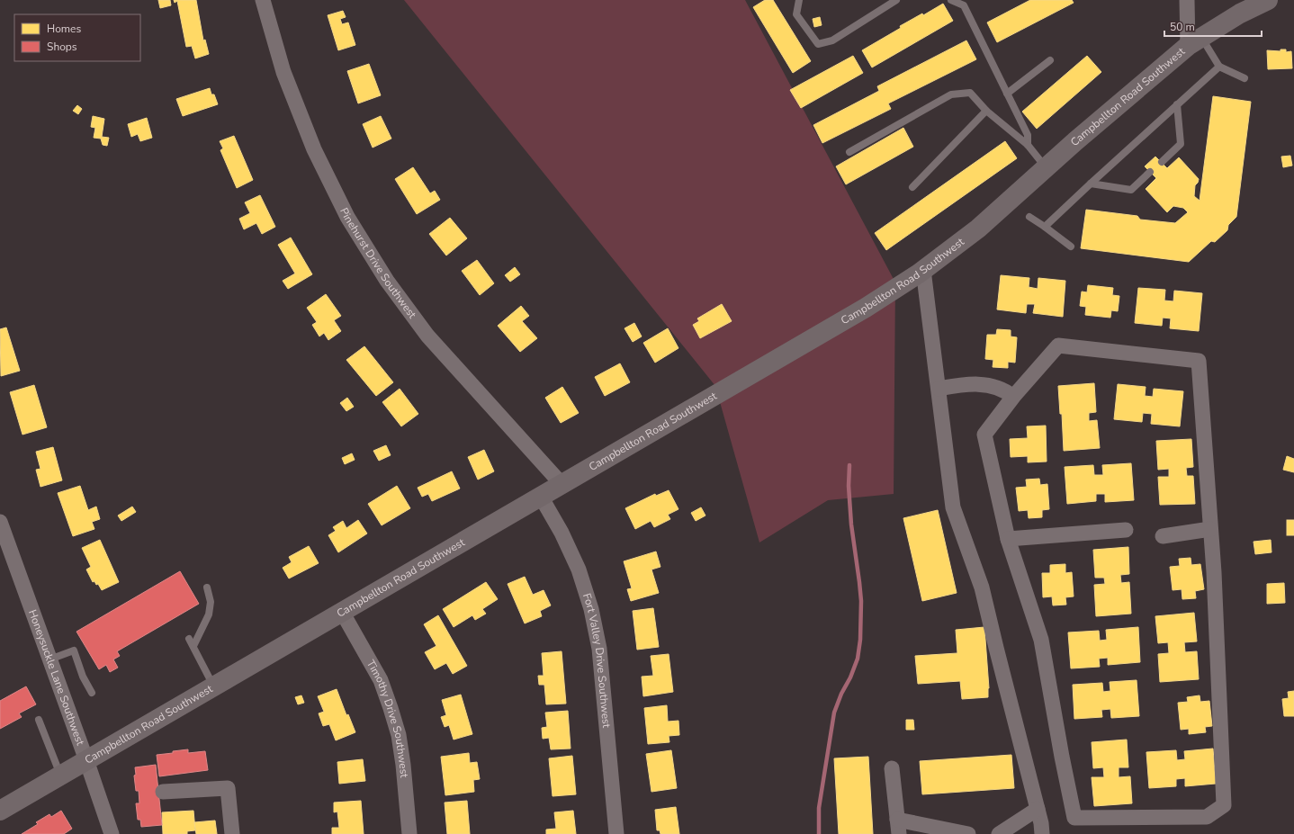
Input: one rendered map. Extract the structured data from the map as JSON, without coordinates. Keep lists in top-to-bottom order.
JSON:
{
  "streets": {
    "main road": ["Campbellton Road Southwest"],
    "street": [
      "Pinehurst Drive Southwest",
      "Fort Valley Drive Southwest",
      "Honeysuckle Lane Southwest",
      "Timothy Drive Southwest"
    ]
  },
  "crossings": [
    ["Campbellton Road Southwest", "Pinehurst Drive Southwest"],
    ["Campbellton Road Southwest", "Fort Valley Drive Southwest"],
    ["Campbellton Road Southwest", "Honeysuckle Lane Southwest"],
    ["Campbellton Road Southwest", "Timothy Drive Southwest"]
  ],
  "legend": ["Homes", "Shops"],
  "scale_bar": "50 m"
}
